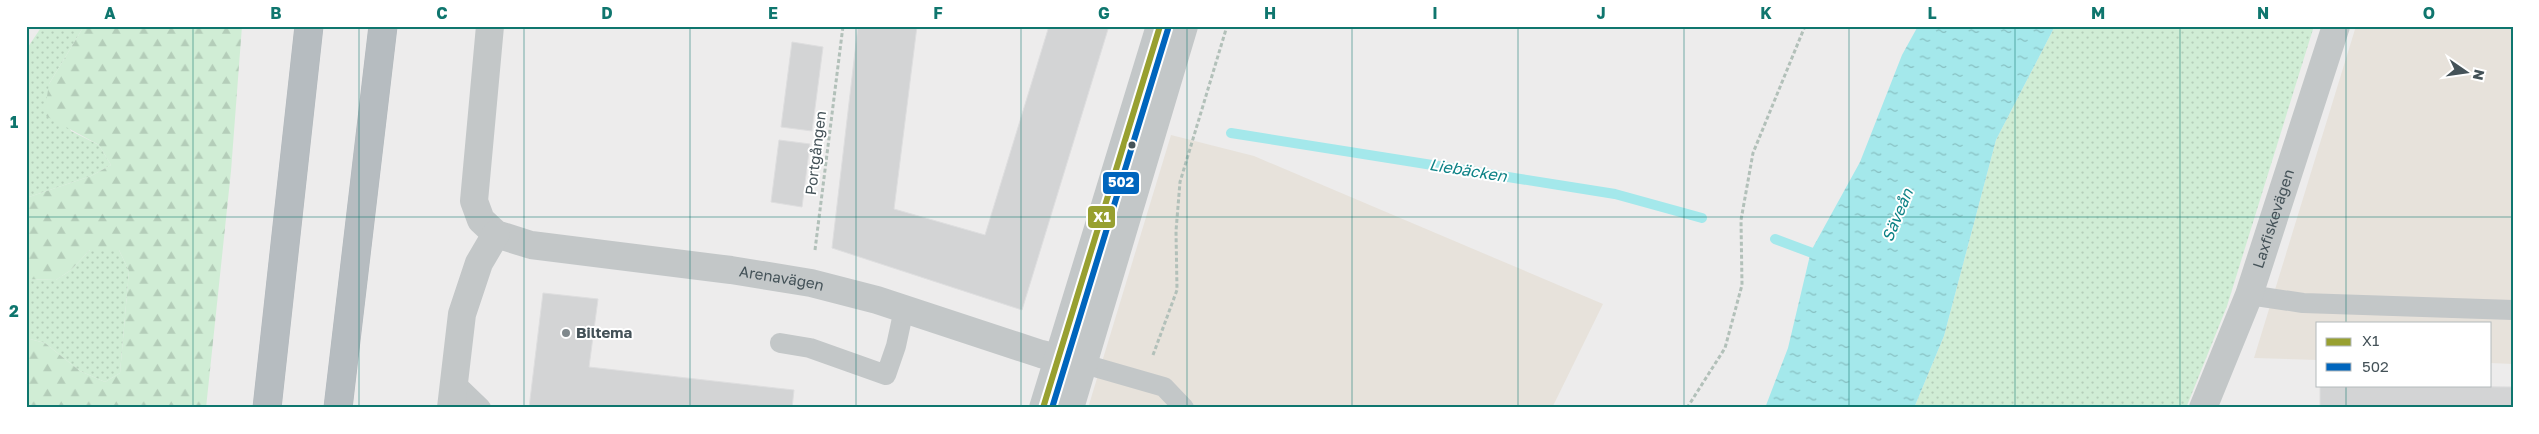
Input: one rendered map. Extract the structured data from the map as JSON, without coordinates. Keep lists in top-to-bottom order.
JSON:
{
  "streets": {
    "street": ["Laxfiskevägen", "Arenavägen"],
    "path": ["Portgången"]
  },
  "crossings": [
    ["Portgången", "Arenavägen"]
  ],
  "water": ["Liebäcken", "Säveån"],
  "places": ["Biltema"],
  "lines": ["transit line X1", "transit line 502"],
  "legend": ["X1", "502"],
  "north": "right",
  "grid": {
    "columns": [
      "A",
      "B",
      "C",
      "D",
      "E",
      "F",
      "G",
      "H",
      "I",
      "J",
      "K",
      "L",
      "M",
      "N",
      "O"
    ],
    "rows": ["1", "2"]
  }
}
